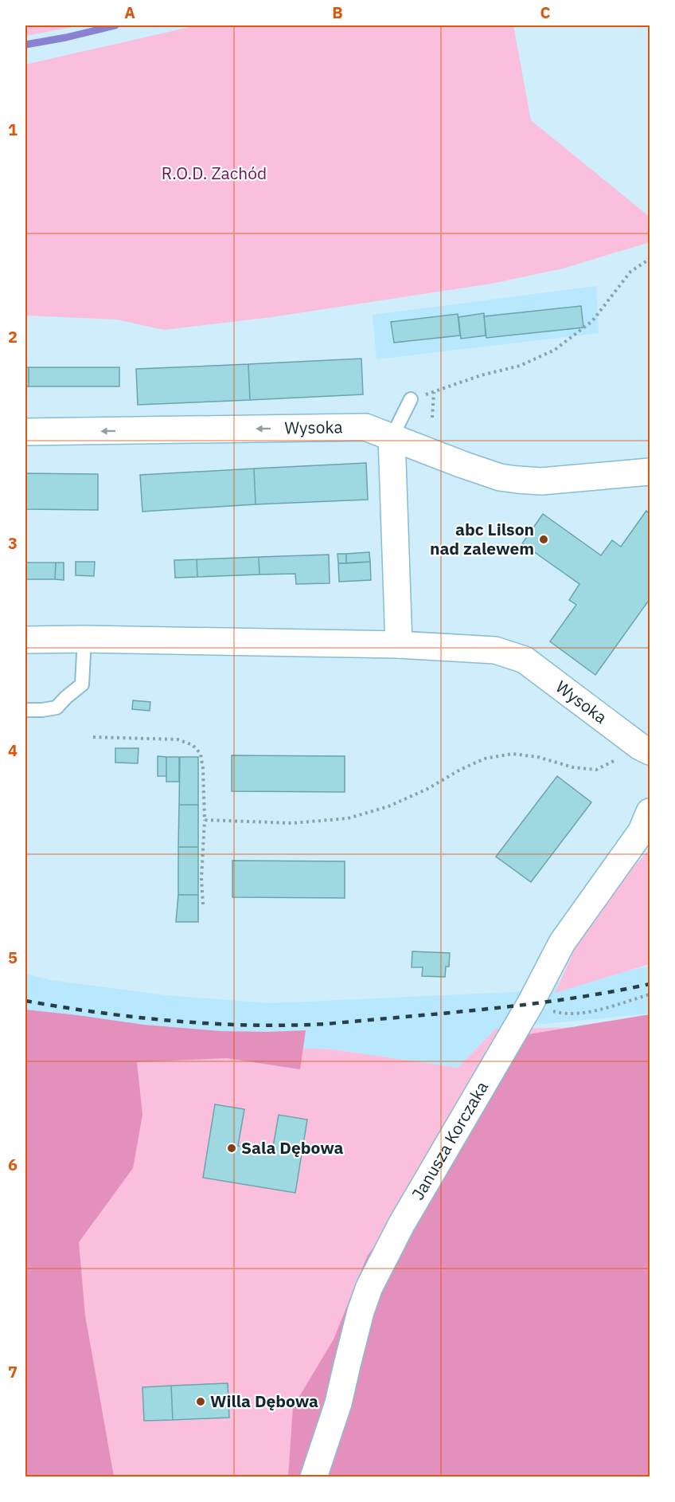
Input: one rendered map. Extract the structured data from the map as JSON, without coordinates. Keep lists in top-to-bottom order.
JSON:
{
  "streets": {
    "street": ["Wysoka", "Janusza Korczaka"]
  },
  "parks": ["R.O.D. Zachód"],
  "places": ["abc Lilson nad zalewem", "Sala Dębowa", "Willa Dębowa"],
  "grid": {
    "columns": ["A", "B", "C"],
    "rows": [
      "1",
      "2",
      "3",
      "4",
      "5",
      "6",
      "7"
    ]
  }
}
